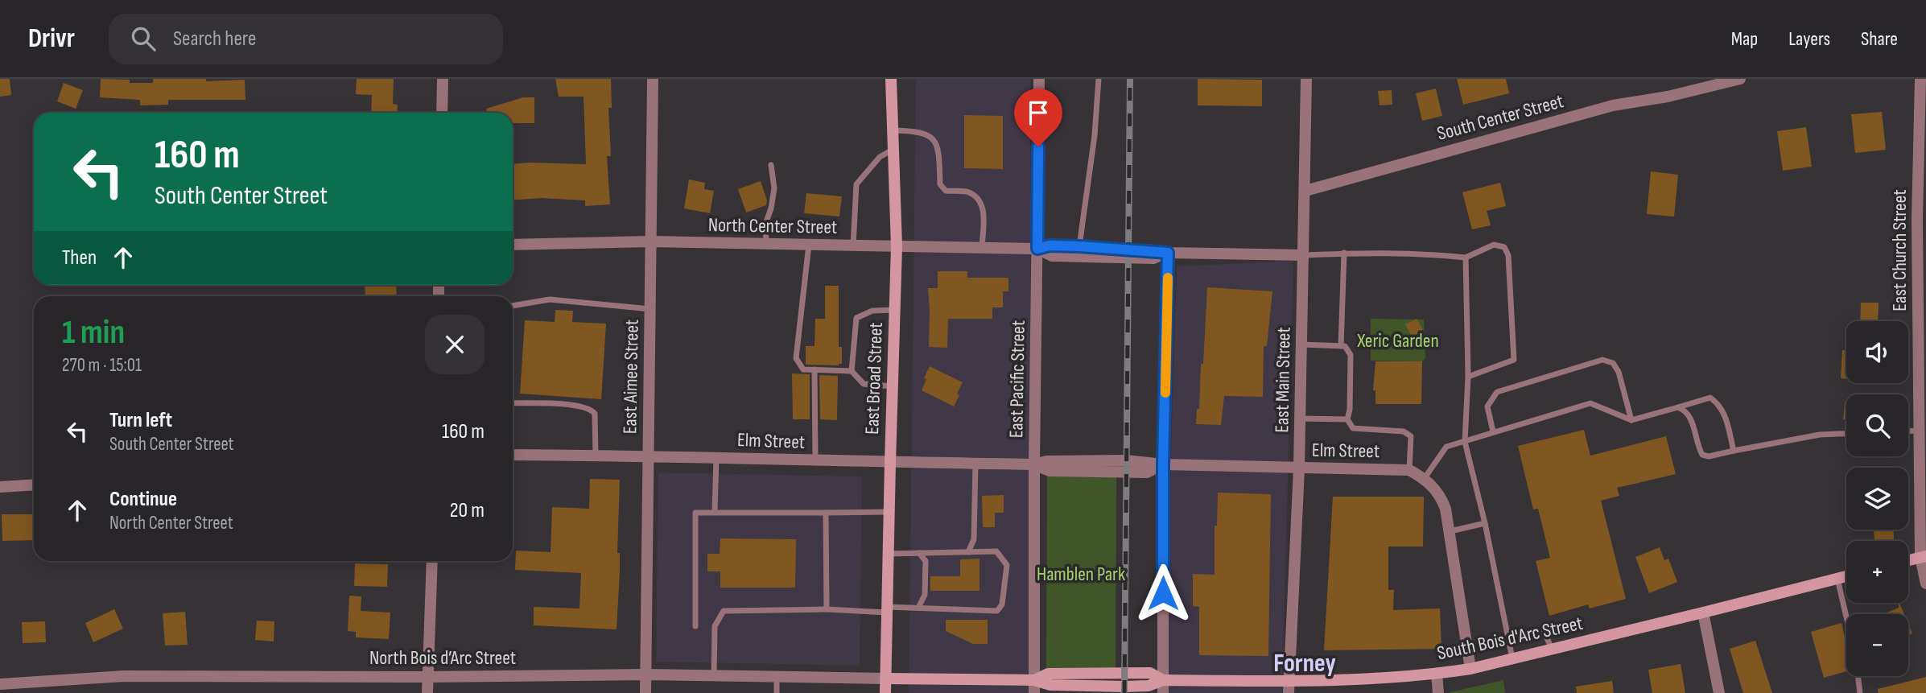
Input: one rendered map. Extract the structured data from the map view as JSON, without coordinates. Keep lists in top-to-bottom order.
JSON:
{
  "streets": {
    "main road": ["East Broad Street", "South Bois d'Arc Street"],
    "street": [
      "South Center Street",
      "North Center Street",
      "East Church Street",
      "East Aimee Street",
      "East Pacific Street",
      "East Main Street",
      "Elm Street",
      "North Bois d’Arc Street"
    ]
  },
  "crossings": [
    ["South Center Street", "East Main Street"],
    ["North Center Street", "East Aimee Street"],
    ["North Center Street", "East Broad Street"],
    ["North Center Street", "East Pacific Street"],
    ["East Aimee Street", "Elm Street"],
    ["East Aimee Street", "North Bois d’Arc Street"],
    ["East Broad Street", "Elm Street"],
    ["East Broad Street", "North Bois d’Arc Street"],
    ["East Pacific Street", "Elm Street"],
    ["East Pacific Street", "South Bois d'Arc Street"],
    ["East Main Street", "Elm Street"],
    ["East Main Street", "South Bois d'Arc Street"]
  ],
  "districts": ["Forney"],
  "parks": ["Xeric Garden", "Hamblen Park"],
  "page": {
    "header": "Drivr",
    "search": "Search here",
    "nav": ["Map", "Layers", "Share"],
    "turn": ["160 m", "South Center Street"],
    "then": "Then",
    "heading": ["1 min", "270 m · 15:01"],
    "map_buttons": ["+", "−"],
    "list": [
      {
        "name": "Turn left",
        "note": "South Center Street",
        "value": "160 m"
      },
      {
        "name": "Continue",
        "note": "North Center Street",
        "value": "20 m"
      }
    ]
  }
}
